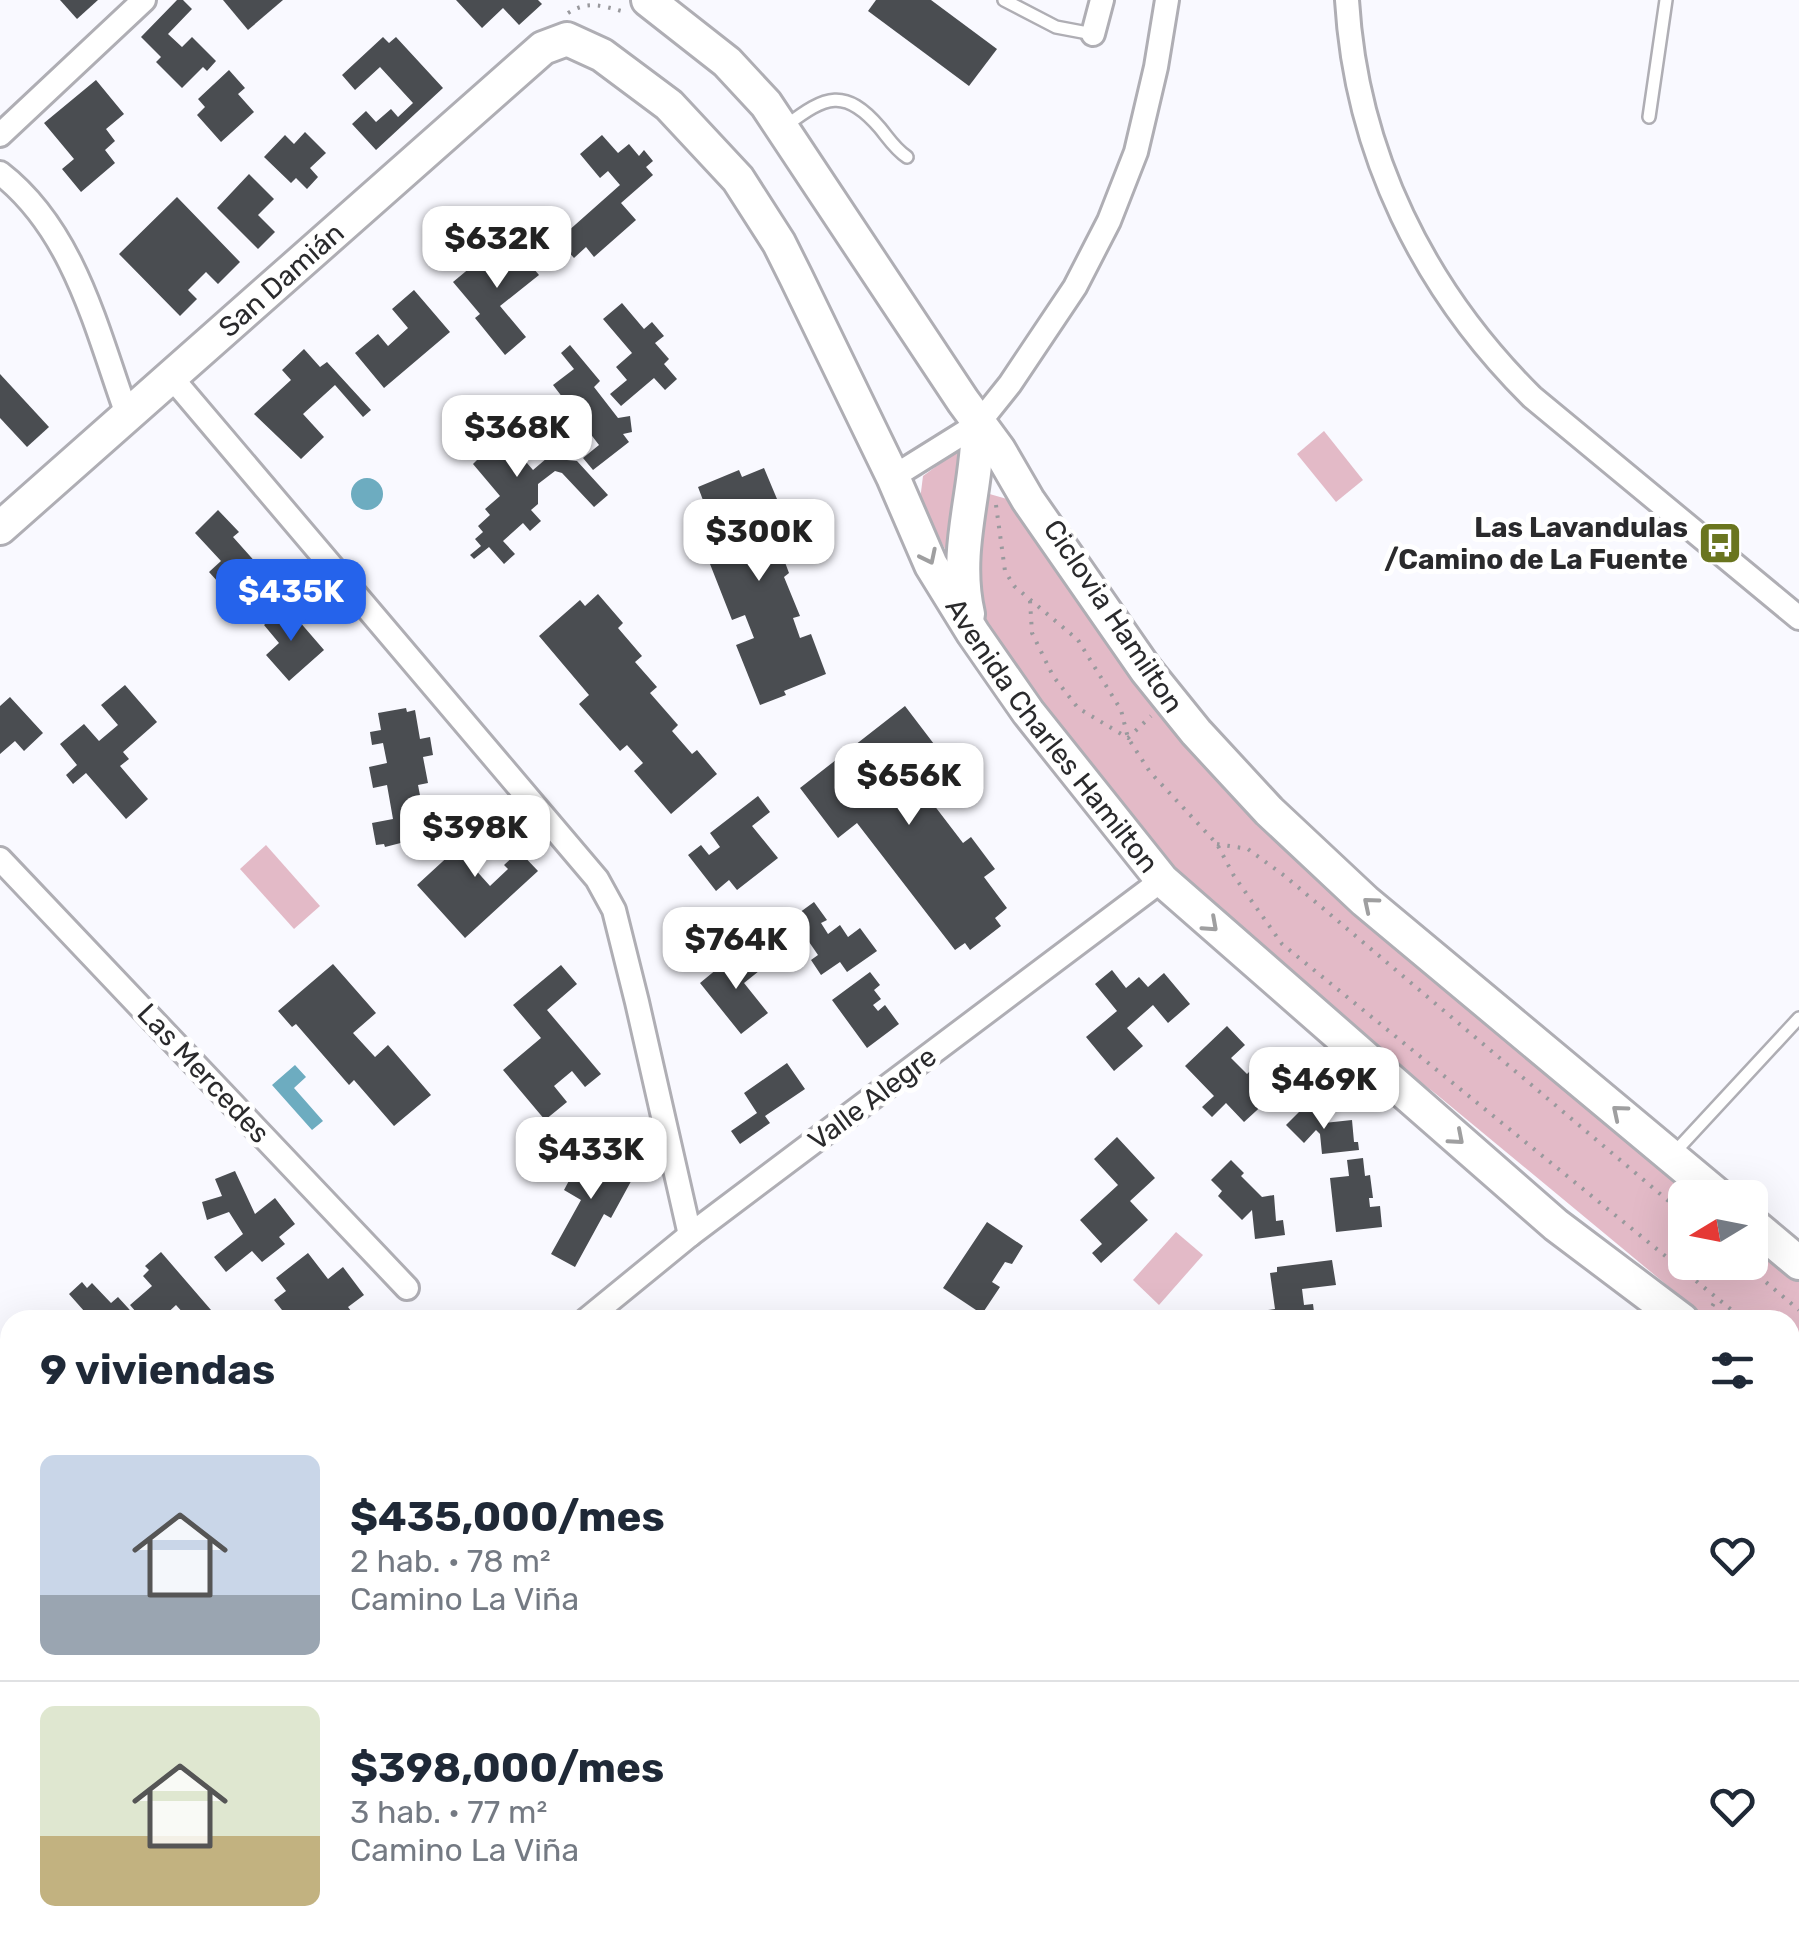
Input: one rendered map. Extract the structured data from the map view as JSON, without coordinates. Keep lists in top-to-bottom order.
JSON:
{
  "streets": {
    "main road": ["San Damián", "Avenida Charles Hamilton"],
    "street": ["Las Mercedes", "Valle Alegre"]
  },
  "crossings": [
    ["San Damián", "Avenida Charles Hamilton"],
    ["Avenida Charles Hamilton", "Valle Alegre"]
  ],
  "places": {
    "bus stop": ["Las Lavandulas /Camino de La Fuente"]
  },
  "north": "left",
  "page": {
    "price": [
      "$632K",
      "$368K",
      "$300K",
      "$435K",
      "$656K",
      "$398K",
      "$764K",
      "$469K",
      "$433K"
    ],
    "heading": "9 viviendas",
    "list": [
      {
        "name": "$435,000/mes",
        "note": "2 hab. · 78 m² · Camino La Viña"
      },
      {
        "name": "$398,000/mes",
        "note": "3 hab. · 77 m² · Camino La Viña"
      }
    ]
  }
}
